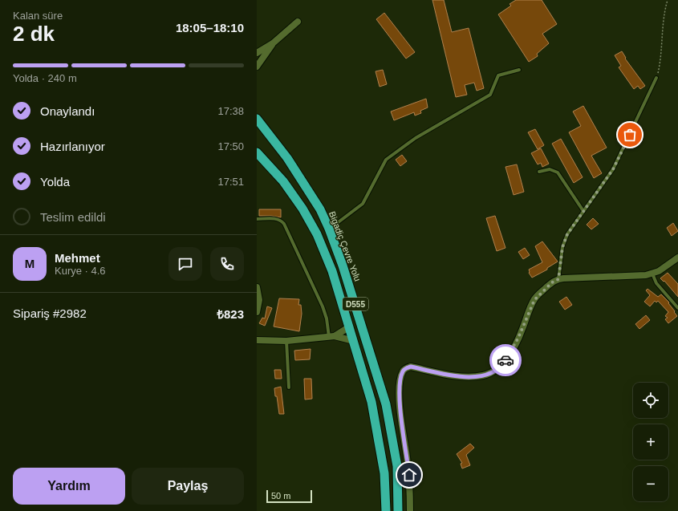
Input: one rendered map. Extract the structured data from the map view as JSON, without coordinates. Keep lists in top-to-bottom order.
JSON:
{
  "streets": {
    "highway": ["Bigadiç Çevre Yolu", "D555"]
  },
  "scale_bar": "50 m",
  "page": {
    "heading": ["2 dk", "Kalan süre", "18:05–18:10"],
    "panel": [
      "Mehmet",
      "Kurye · 4.6",
      "Sipariş #2982",
      "₺823"
    ],
    "bar": "Yolda · 240 m",
    "list": [
      ["Onaylandı", "17:38"],
      ["Hazırlanıyor", "17:50"],
      ["Yolda", "17:51"],
      "Teslim edildi"
    ],
    "round": "M",
    "map_buttons": ["+", "−"],
    "buttons": ["Yardım", "Paylaş"],
    "scale": "50 m"
  }
}
